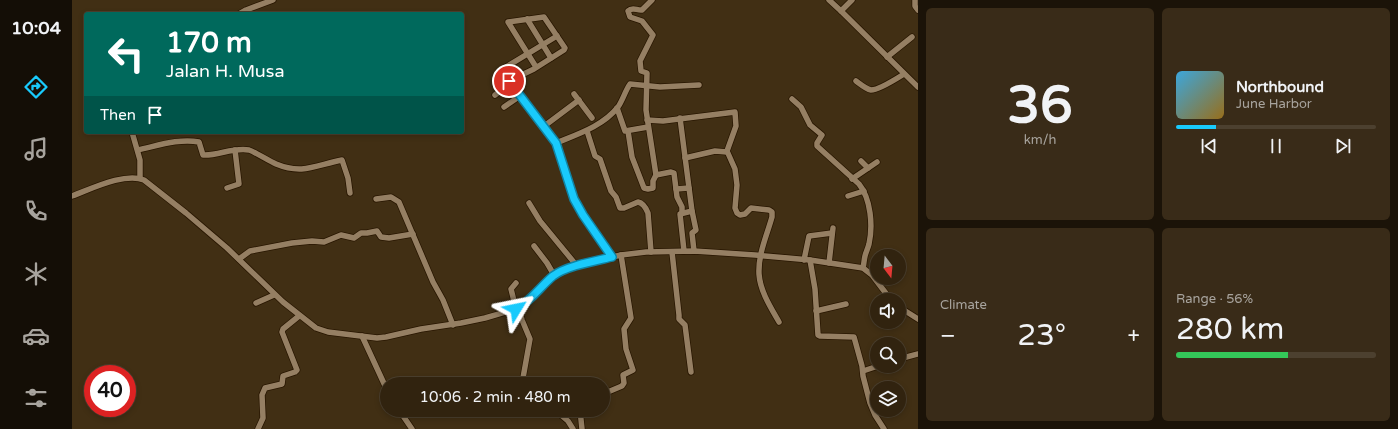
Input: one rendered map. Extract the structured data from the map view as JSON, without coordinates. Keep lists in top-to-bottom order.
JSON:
{
  "north": "bottom",
  "page": {
    "tabs": "10:04",
    "tile": [
      ["36", "km/h"],
      "Climate",
      ["Range · 56%", "280 km"]
    ],
    "turn": ["170 m", "Jalan H. Musa"],
    "song": ["Northbound", "June Harbor"],
    "then": "Then",
    "heat": ["−", "23°", "+"],
    "limit": "40",
    "trip": "10:06 · 2 min · 480 m"
  }
}
